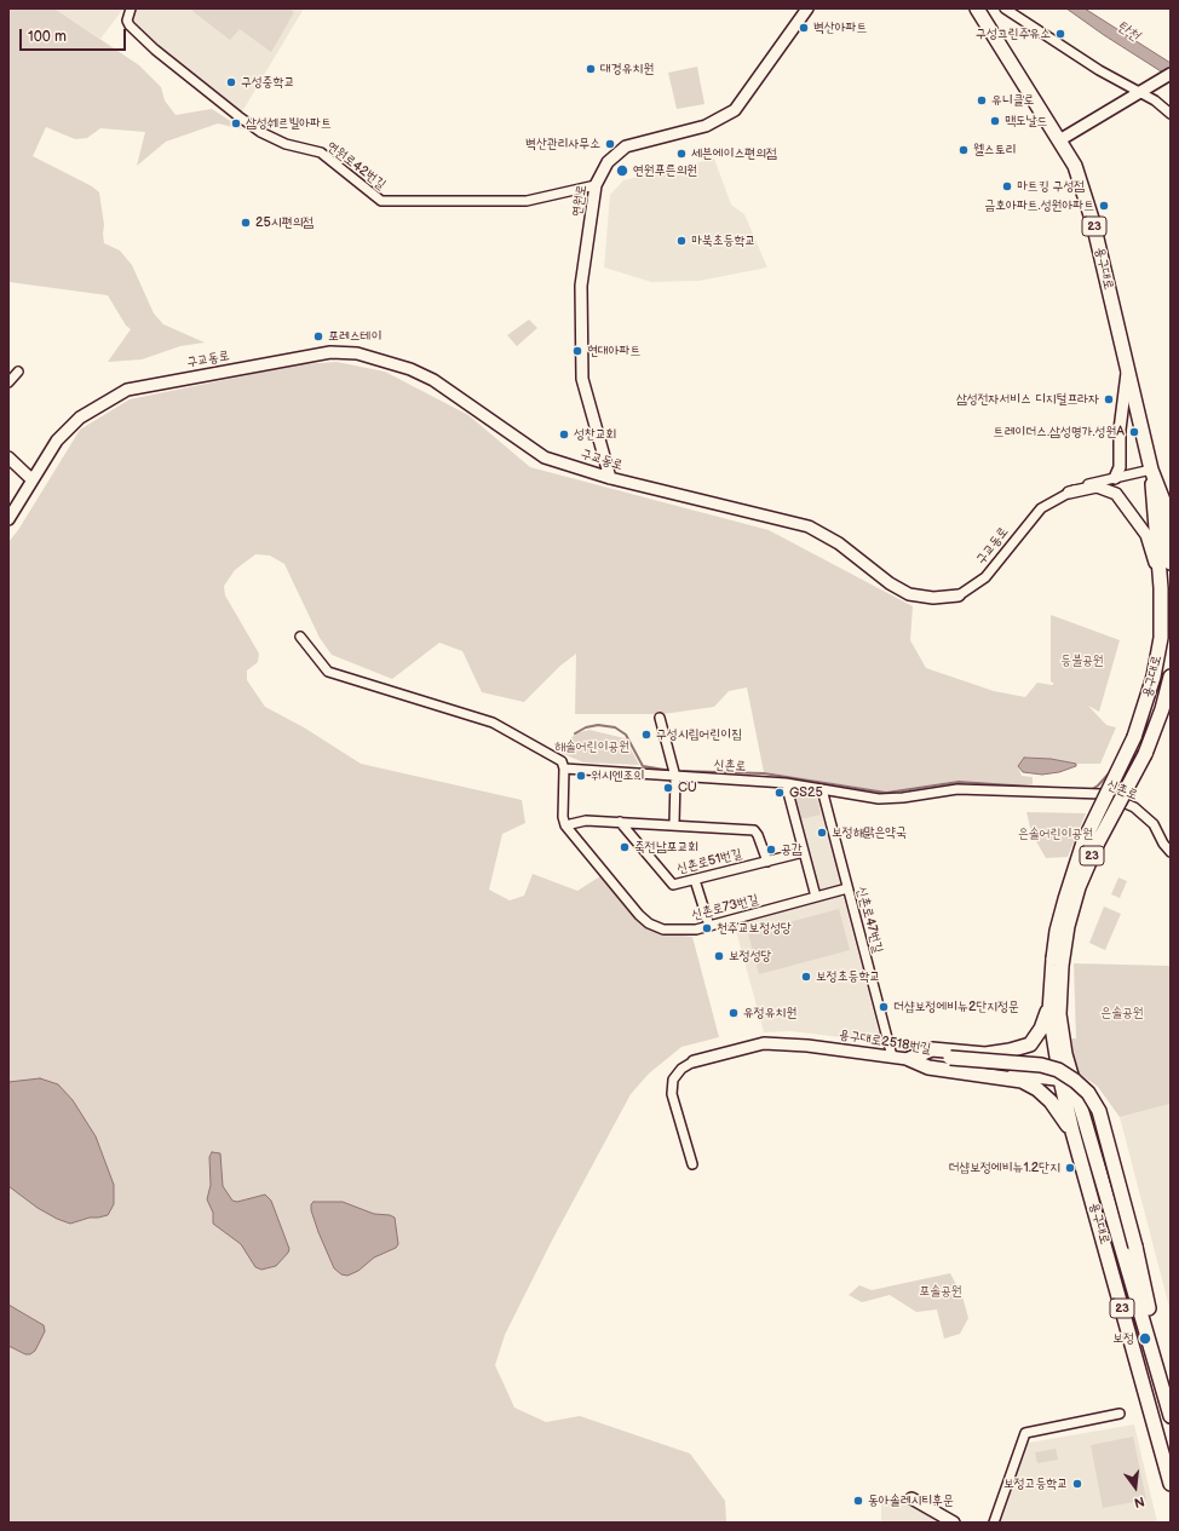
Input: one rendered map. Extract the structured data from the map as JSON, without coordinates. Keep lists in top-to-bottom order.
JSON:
{
  "streets": {
    "main road": ["23", "용구대로"],
    "street": [
      "연원로42번길",
      "연원로",
      "구교동로",
      "신촌로",
      "신촌로51번길",
      "신촌로73번길",
      "신촌로47번길",
      "용구대로2518번길"
    ]
  },
  "crossings": [
    ["연원로42번길", "연원로"],
    ["연원로", "구교동로"],
    ["용구대로", "구교동로"],
    ["용구대로", "용구대로2518번길"],
    ["신촌로", "신촌로47번길"],
    ["신촌로73번길", "신촌로47번길"],
    ["신촌로47번길", "용구대로2518번길"]
  ],
  "water": ["탄천"],
  "parks": [
    "등불공원",
    "해솔어린이공원",
    "은솔어린이공원",
    "은솔공원",
    "포솔공원"
  ],
  "places": [
    "벽산아파트",
    "구성그린주유소",
    "대경유치원",
    "구성중학교",
    "유니클로",
    "맥도날드",
    "삼성쉐르빌아파트",
    "벽산관리사무소",
    "웰스토리",
    "세븐에이스편의점",
    "연원푸른의원",
    "마트킹 구성점",
    "금호아파트.성원아파트",
    "25시편의점",
    "마북초등학교",
    "포레스테이",
    "현대아파트",
    "삼성전자서비스 디지털프라자",
    "트레이더스.삼성명가.성원A",
    "성찬교회",
    "구성시립어린이집",
    "워시엔조이",
    "CU",
    "GS25",
    "보정해맑은약국",
    "죽전남포교회",
    "공감",
    "천주교보정성당",
    "보정성당",
    "보정초등학교",
    "더샵보정에비뉴2단지정문",
    "유정유치원",
    "더샵보정에비뉴1.2단지",
    "보정",
    "보정고등학교",
    "동아솔레시티후문"
  ],
  "scale_bar": "100 m",
  "north": "bottom"
}
